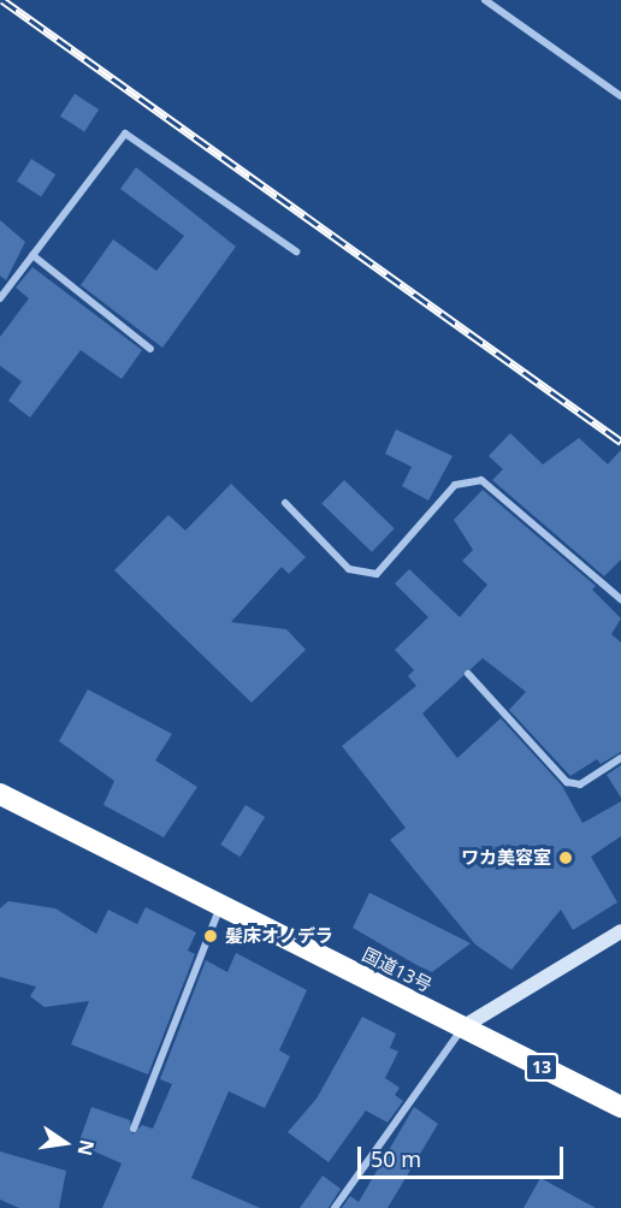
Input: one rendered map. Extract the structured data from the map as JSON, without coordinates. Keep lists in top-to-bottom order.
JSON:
{
  "streets": {
    "highway": ["国道13号", "13"]
  },
  "places": ["ワカ美容室", "髪床オノデラ"],
  "scale_bar": "50 m",
  "north": "right"
}
